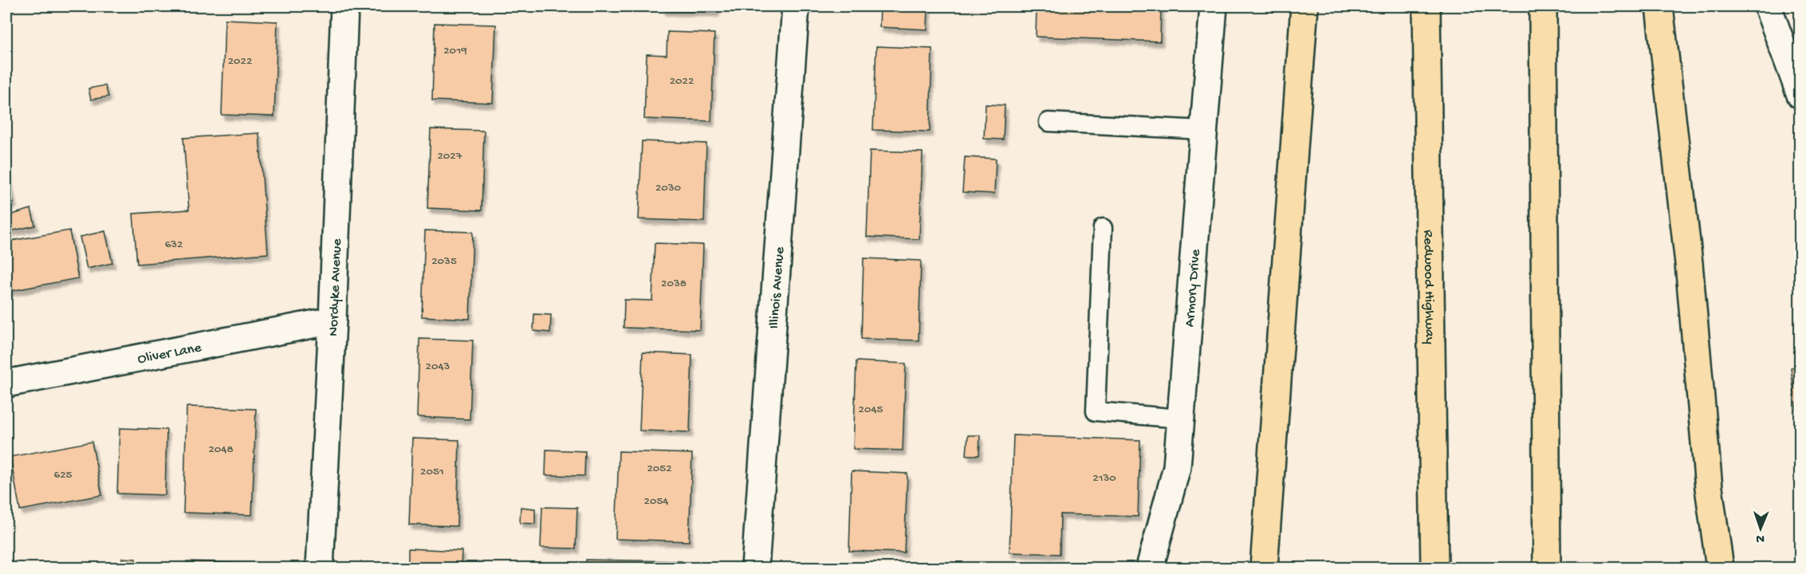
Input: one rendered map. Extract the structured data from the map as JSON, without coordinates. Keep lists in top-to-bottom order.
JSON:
{
  "streets": {
    "highway": ["Redwood Highway"],
    "street": [
      "Nordyke Avenue",
      "Illinois Avenue",
      "Armory Drive",
      "Oliver Lane"
    ]
  },
  "crossings": [
    ["Nordyke Avenue", "Oliver Lane"]
  ],
  "house_numbers": [
    "2019",
    "2022",
    "2022",
    "2027",
    "2030",
    "632",
    "2035",
    "2038",
    "2043",
    "2045",
    "2048",
    "2052",
    "2051",
    "625",
    "2130",
    "2054"
  ],
  "north": "bottom"
}
